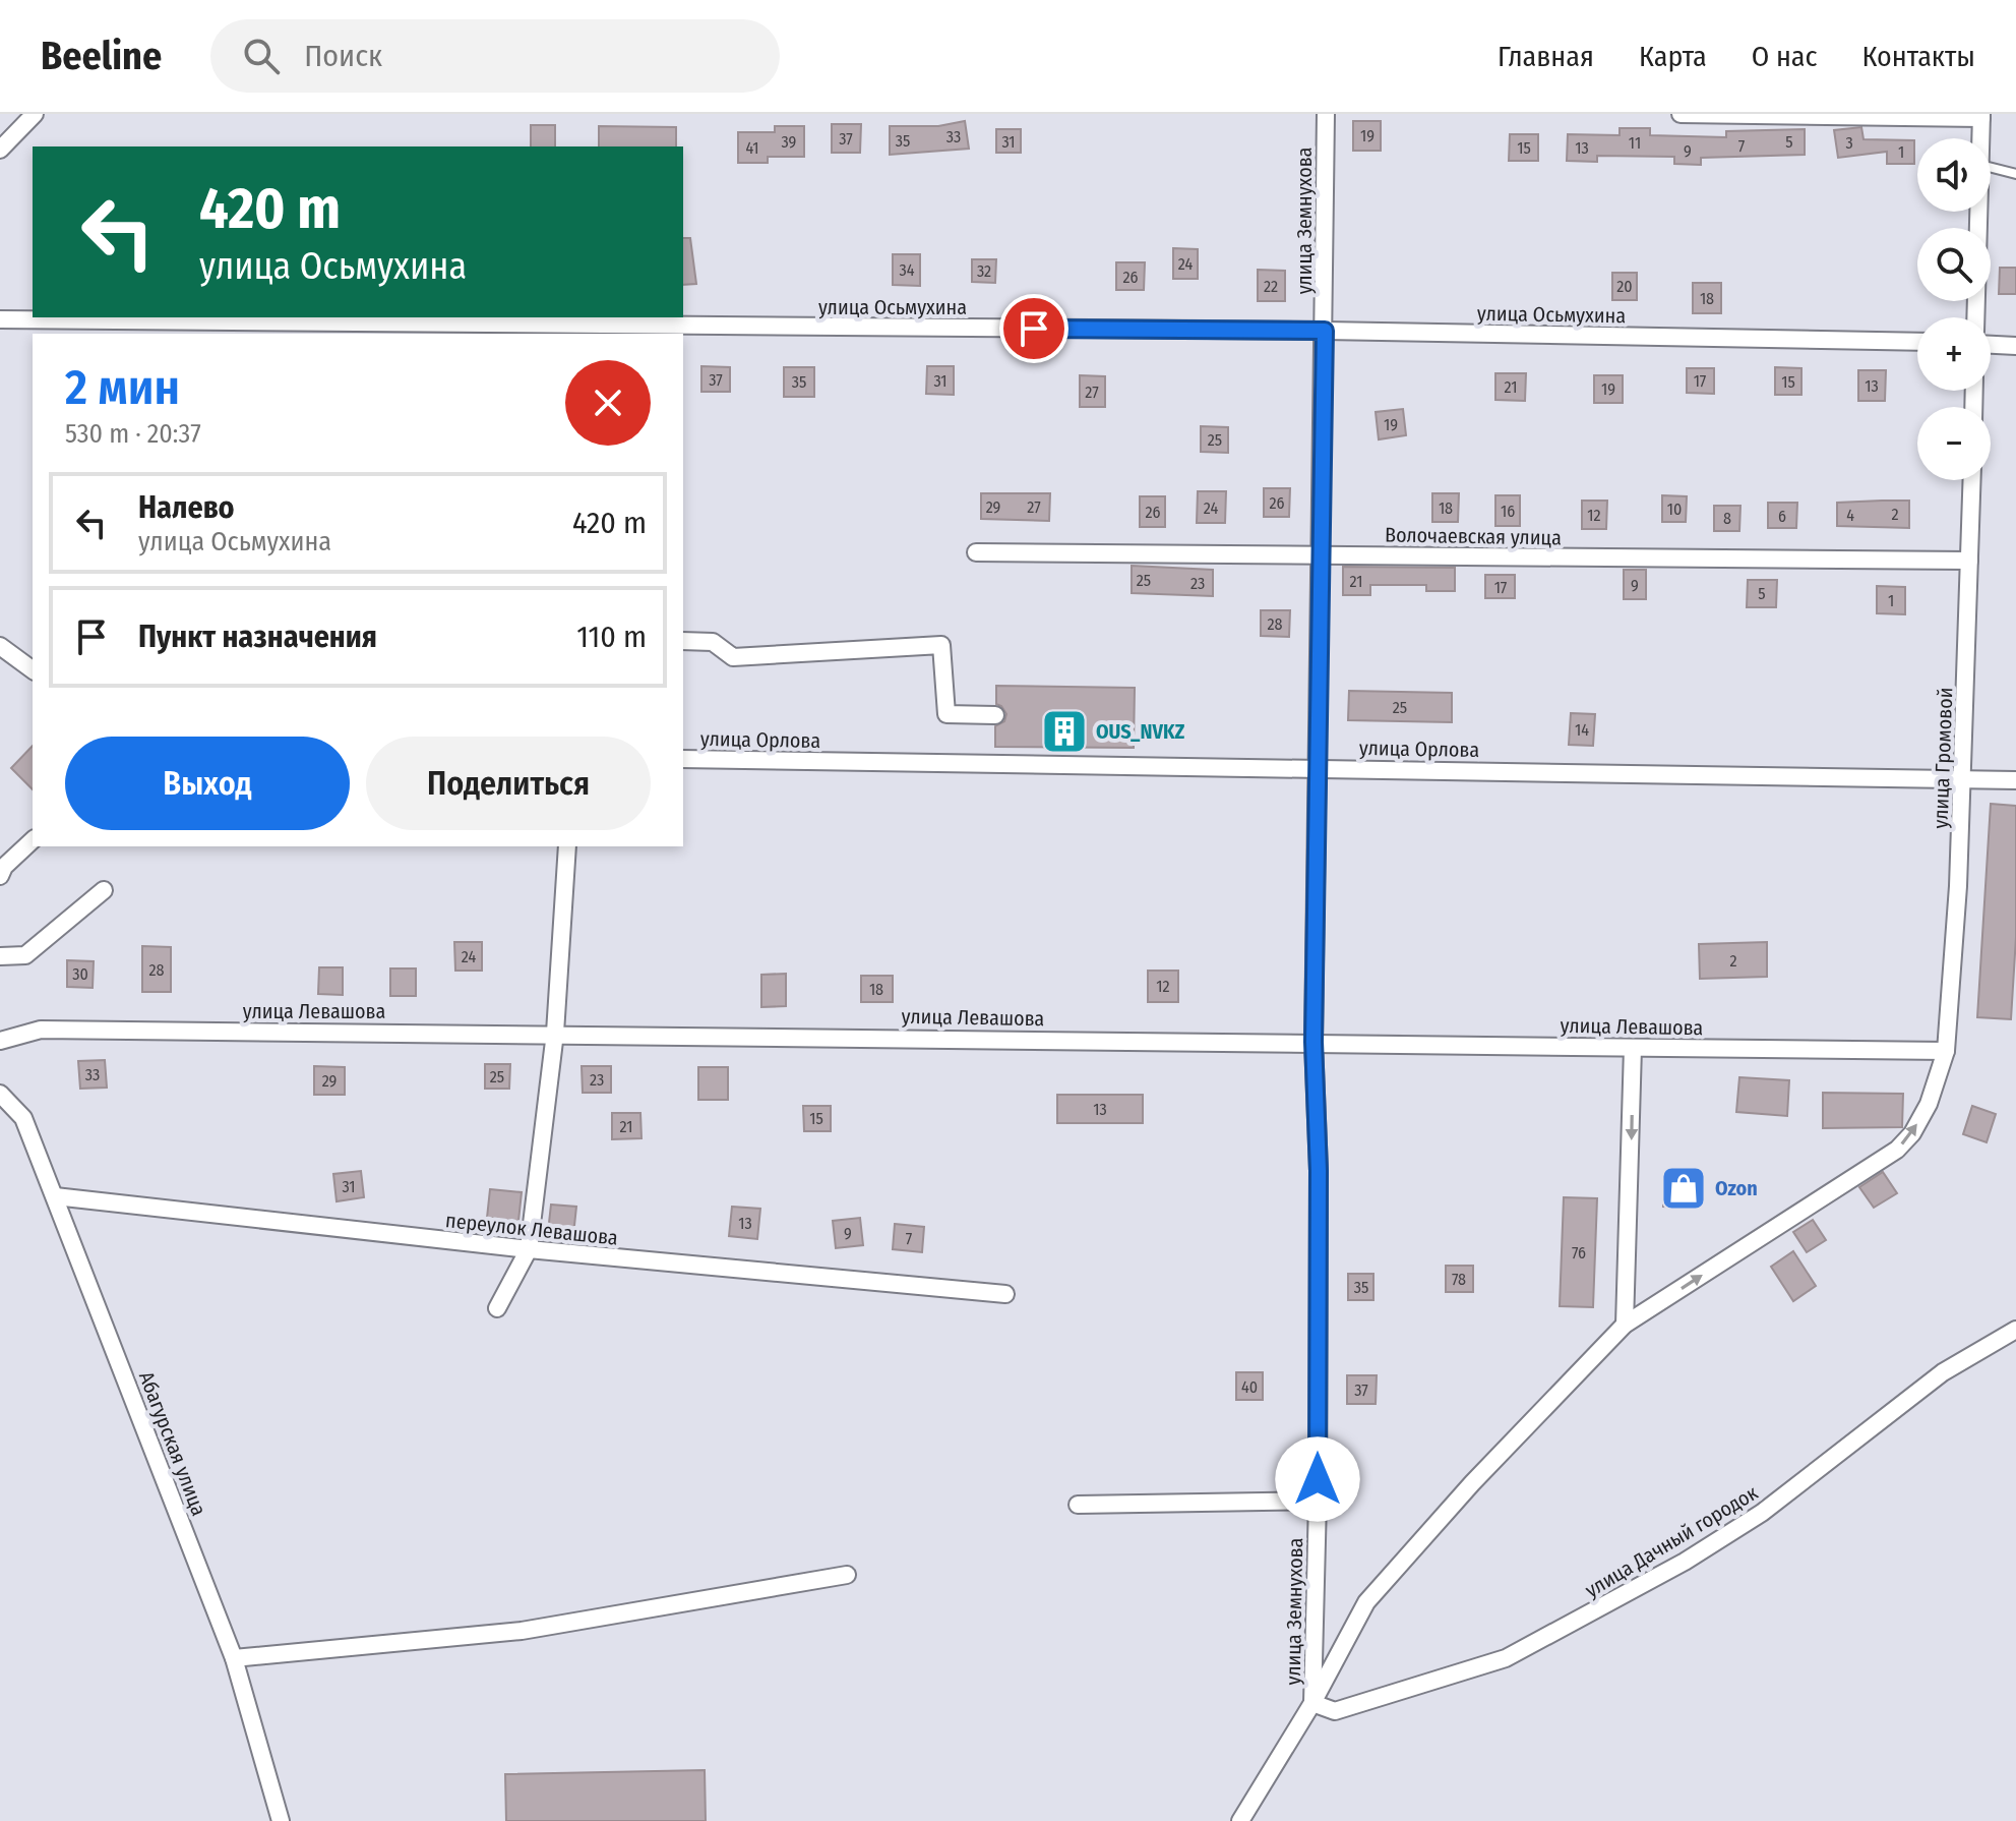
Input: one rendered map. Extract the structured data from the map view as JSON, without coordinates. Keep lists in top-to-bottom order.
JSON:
{
  "streets": {
    "street": [
      "улица Земнухова",
      "улица Осьмухина",
      "Волочаевская улица",
      "улица Орлова",
      "улица Громовой",
      "улица Левашова",
      "переулок Левашова",
      "Абагурская улица",
      "улица Дачный городок"
    ]
  },
  "crossings": [
    ["улица Земнухова", "улица Осьмухина"],
    ["улица Земнухова", "Волочаевская улица"],
    ["улица Земнухова", "улица Орлова"],
    ["улица Земнухова", "улица Громовой"],
    ["улица Земнухова", "улица Левашова"],
    ["улица Земнухова", "улица Дачный городок"],
    ["Волочаевская улица", "улица Громовой"],
    ["улица Орлова", "улица Громовой"],
    ["улица Громовой", "улица Левашова"],
    ["улица Громовой", "улица Дачный городок"],
    ["переулок Левашова", "Абагурская улица"]
  ],
  "places": {
    "building": ["OUS_NVKZ"],
    "shop": ["Ozon"]
  },
  "house_numbers": [
    "19",
    "33",
    "37",
    "35",
    "39",
    "31",
    "5",
    "11",
    "3",
    "7",
    "41",
    "15",
    "13",
    "9",
    "1",
    "24",
    "34",
    "32",
    "26",
    "22",
    "20",
    "18",
    "37",
    "31",
    "17",
    "35",
    "15",
    "13",
    "21",
    "19",
    "27",
    "19",
    "25",
    "26",
    "29",
    "27",
    "24",
    "18",
    "10",
    "16",
    "26",
    "2",
    "12",
    "4",
    "6",
    "8",
    "25",
    "21",
    "23",
    "9",
    "17",
    "5",
    "1",
    "28",
    "25",
    "14",
    "24",
    "2",
    "28",
    "30",
    "12",
    "18",
    "33",
    "25",
    "23",
    "29",
    "13",
    "15",
    "21",
    "31",
    "13",
    "9",
    "7",
    "76",
    "78",
    "35",
    "40",
    "37"
  ],
  "page": {
    "header": "Beeline",
    "search": "Поиск",
    "nav": [
      "Главная",
      "Карта",
      "О нас",
      "Контакты"
    ],
    "map_buttons": ["+", "−"],
    "turn": ["420 m", "улица Осьмухина"],
    "heading": ["2 мин", "530 m · 20:37"],
    "list": [
      {
        "name": "Налево",
        "note": "улица Осьмухина",
        "value": "420 m"
      },
      {
        "name": "Пункт назначения",
        "value": "110 m"
      }
    ],
    "buttons": ["Выход", "Поделиться"]
  }
}
